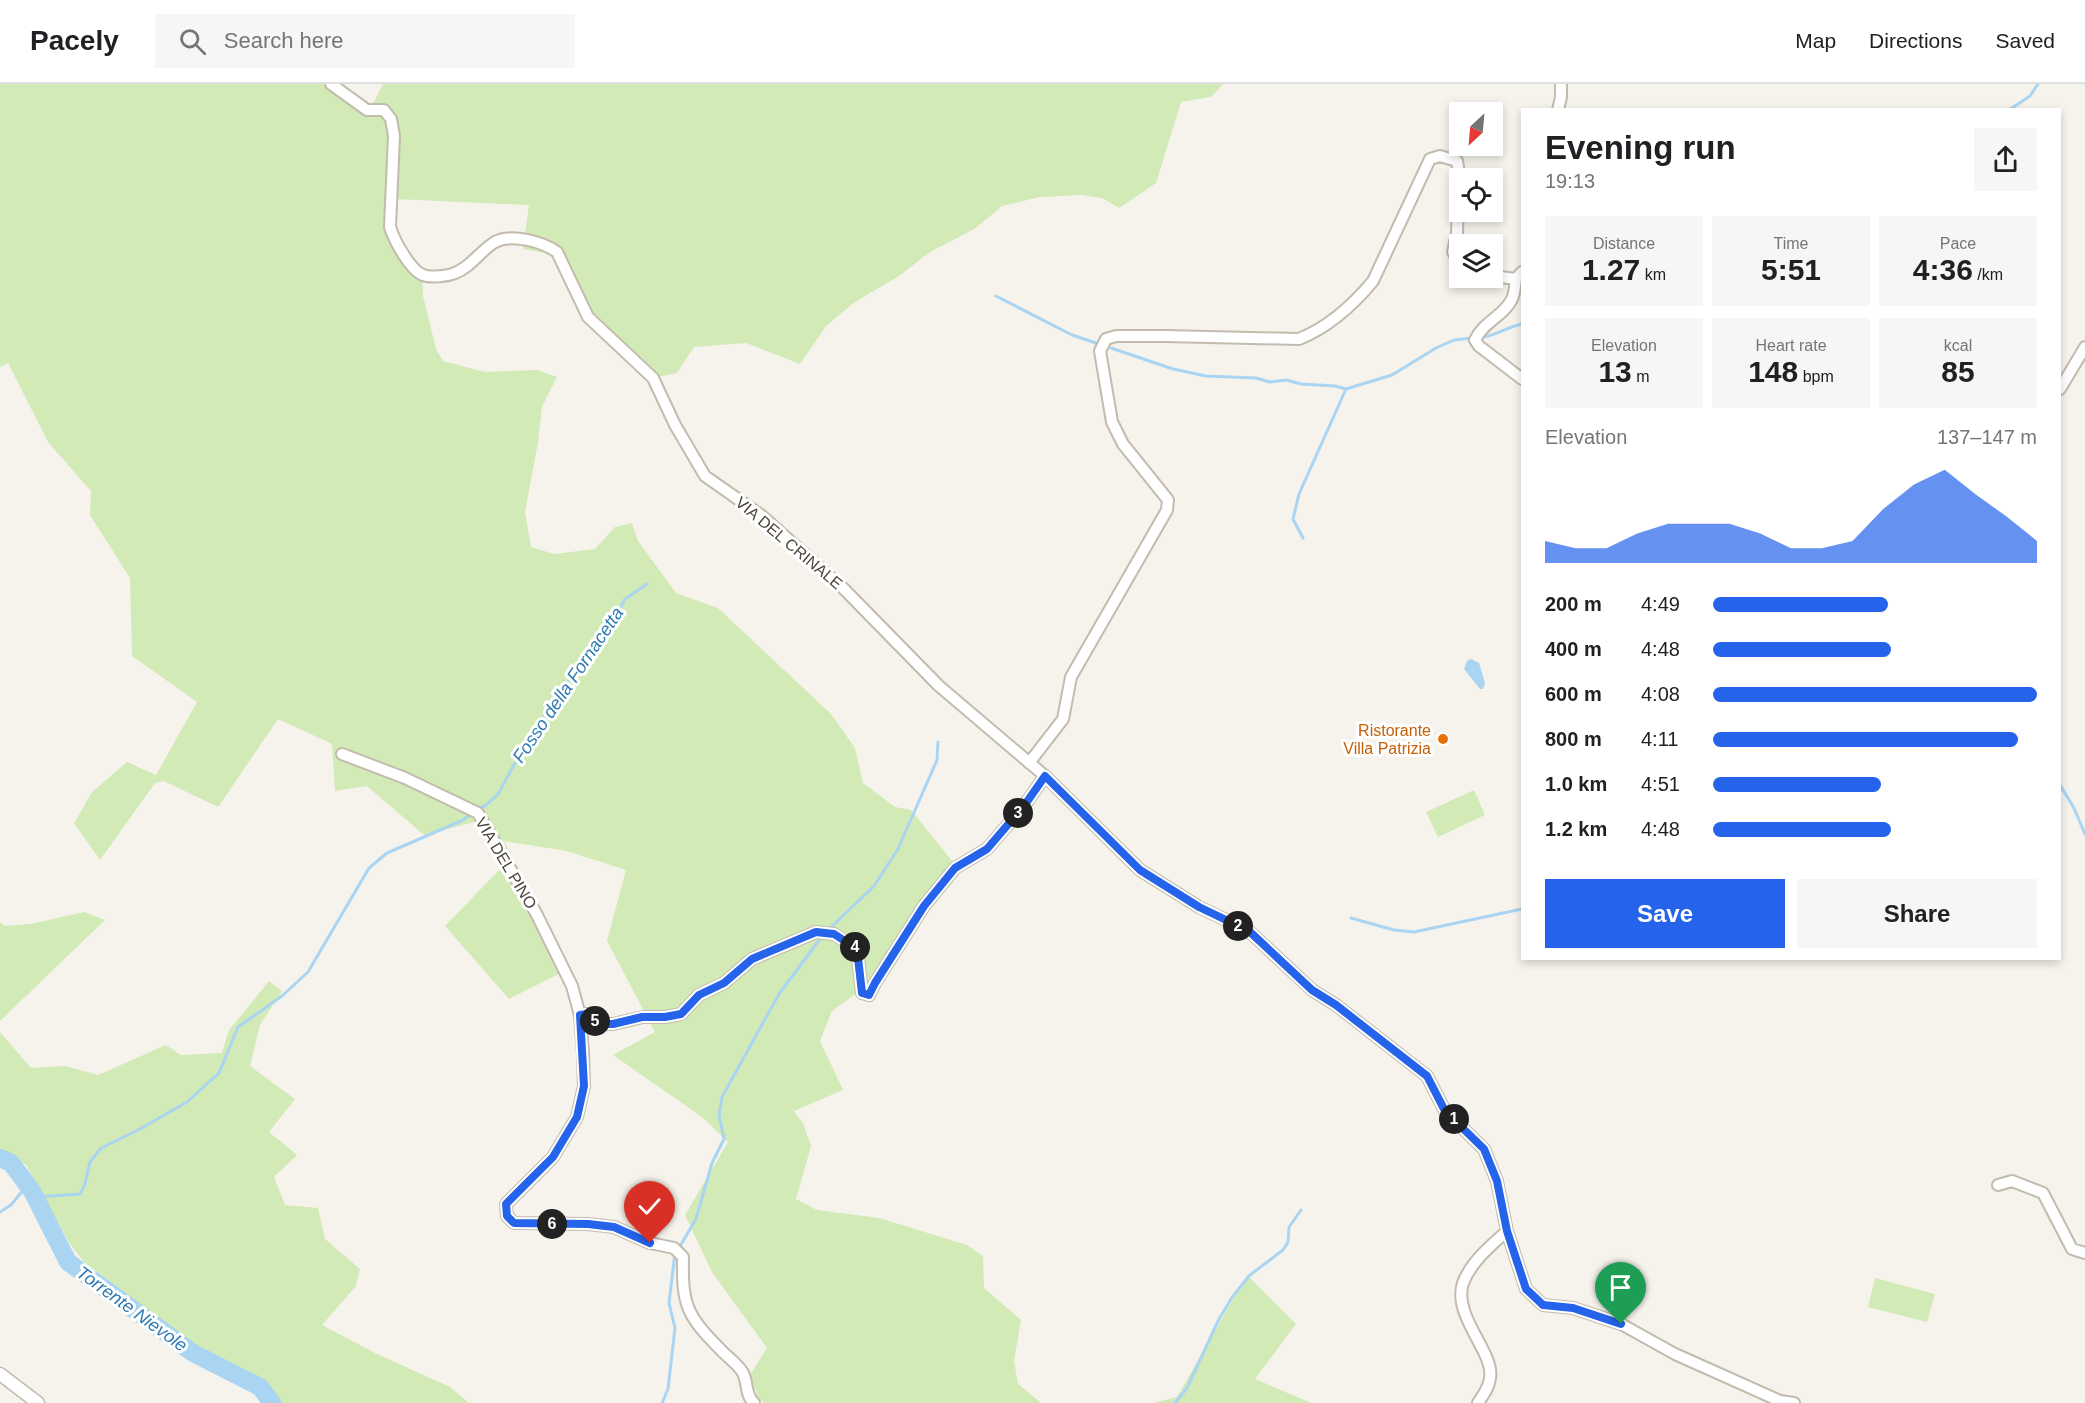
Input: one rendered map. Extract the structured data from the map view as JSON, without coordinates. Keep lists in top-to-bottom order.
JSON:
{
  "streets": {
    "street": ["VIA DEL CRINALE", "VIA DEL PINO"]
  },
  "water": ["Fosso della Fornacetta", "Torrente Nievole"],
  "places": ["Ristorante Villa Patrizia"],
  "north": "bottom left",
  "page": {
    "header": "Pacely",
    "search": "Search here",
    "nav": ["Map", "Directions", "Saved"],
    "heading": ["Evening run", "19:13"],
    "stats": [
      ["Distance", "1.27 km"],
      ["Time", "5:51"],
      ["Pace", "4:36 /km"],
      ["Elevation", "13 m"],
      ["Heart rate", "148 bpm"],
      ["kcal", "85"]
    ],
    "chart": ["Elevation", "137–147 m"],
    "list": [
      {
        "name": "200 m",
        "note": "4:49"
      },
      {
        "name": "400 m",
        "note": "4:48"
      },
      {
        "name": "600 m",
        "note": "4:08"
      },
      {
        "name": "800 m",
        "note": "4:11"
      },
      {
        "name": "1.0 km",
        "note": "4:51"
      },
      {
        "name": "1.2 km",
        "note": "4:48"
      }
    ],
    "pins": [
      "3",
      "2",
      "4",
      "5",
      "1",
      "6"
    ],
    "buttons": ["Save", "Share"]
  }
}
